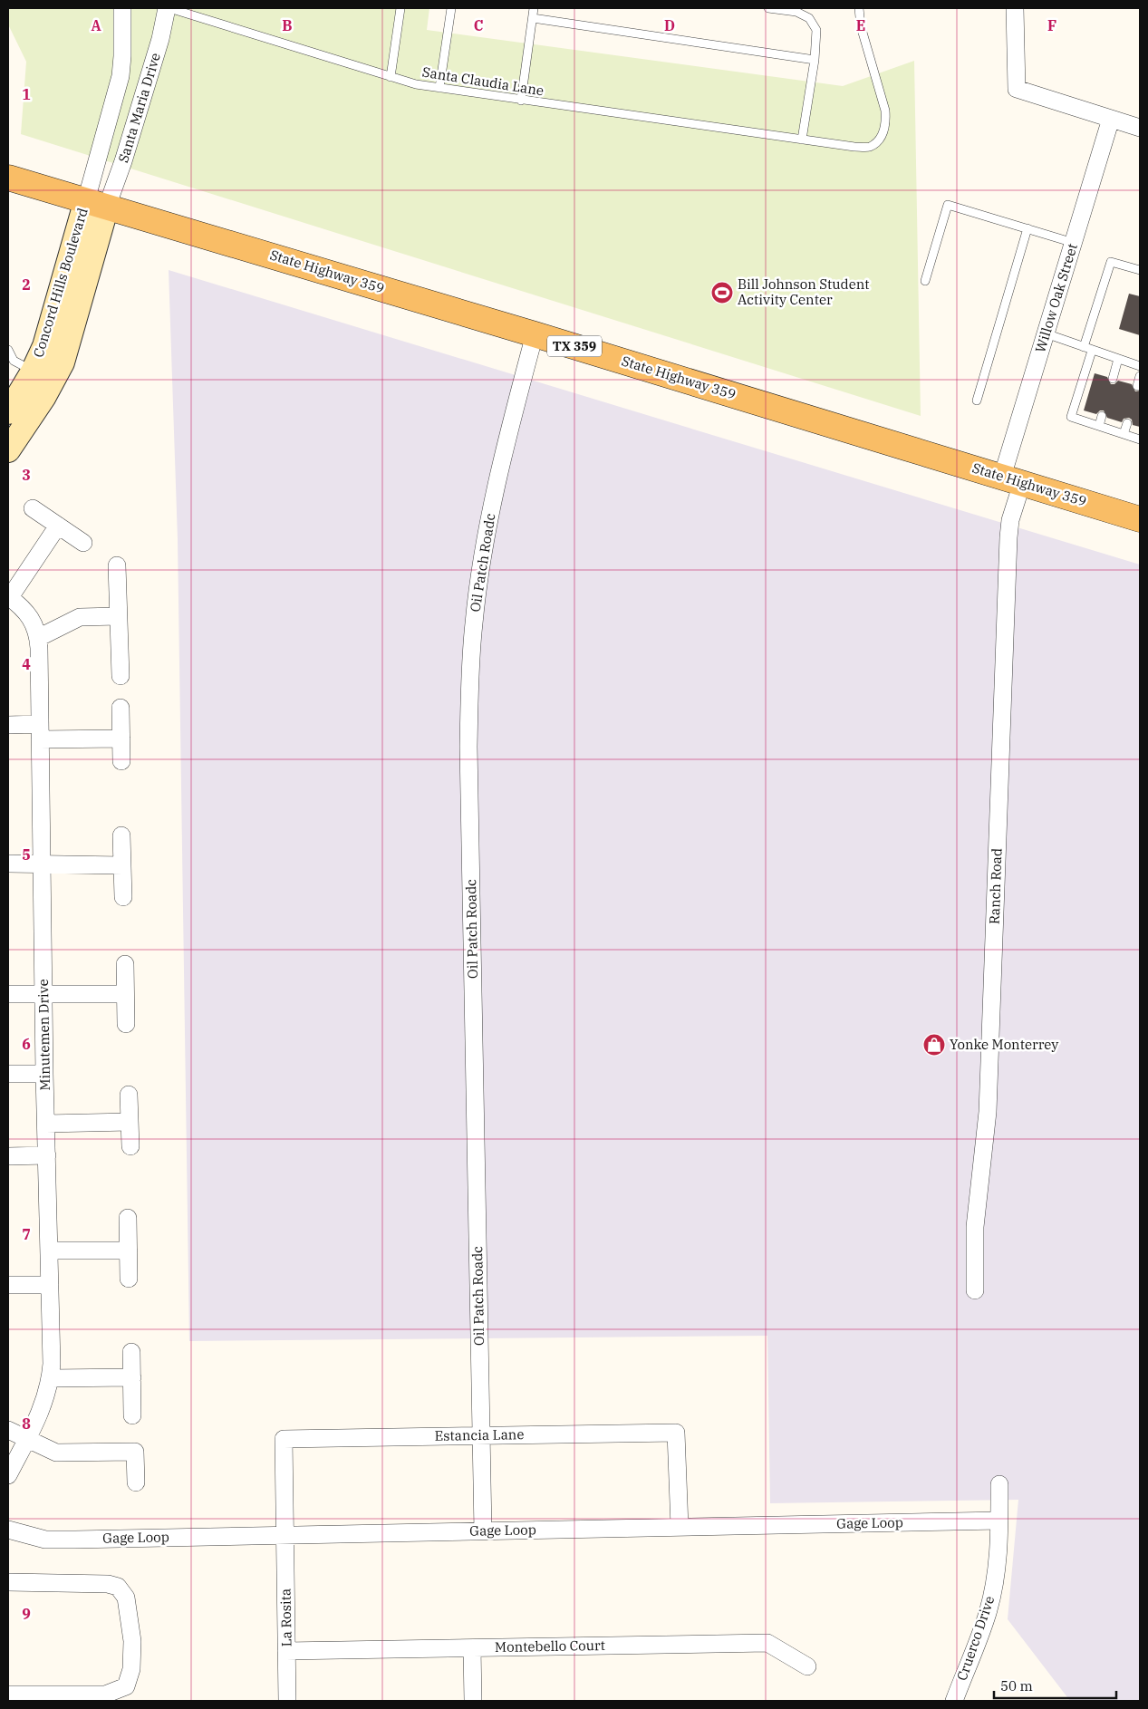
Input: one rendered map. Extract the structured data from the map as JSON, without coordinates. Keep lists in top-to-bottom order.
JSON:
{
  "streets": {
    "main road": ["State Highway 359", "TX 359"],
    "street": [
      "Santa Maria Drive",
      "Concord Hills Boulevard",
      "Willow Oak Street",
      "Oil Patch Roadc",
      "Ranch Road",
      "Minutemen Drive",
      "Estancia Lane",
      "Gage Loop",
      "La Rosita",
      "Cruerco Drive",
      "Montebello Court"
    ],
    "lane": ["Santa Claudia Lane"]
  },
  "crossings": [
    ["Santa Claudia Lane", "Santa Maria Drive"],
    ["Santa Maria Drive", "State Highway 359"],
    ["Santa Maria Drive", "Concord Hills Boulevard"],
    ["State Highway 359", "Concord Hills Boulevard"],
    ["State Highway 359", "Willow Oak Street"],
    ["State Highway 359", "Oil Patch Roadc"],
    ["State Highway 359", "Ranch Road"],
    ["Willow Oak Street", "Ranch Road"],
    ["Oil Patch Roadc", "Estancia Lane"],
    ["Oil Patch Roadc", "Gage Loop"],
    ["Estancia Lane", "Gage Loop"],
    ["Estancia Lane", "La Rosita"],
    ["Gage Loop", "La Rosita"],
    ["Gage Loop", "Cruerco Drive"],
    ["La Rosita", "Montebello Court"]
  ],
  "places": {
    "sports": ["Bill Johnson Student Activity Center"],
    "shop": ["Yonke Monterrey"]
  },
  "scale_bar": "50 m",
  "grid": {
    "columns": [
      "A",
      "B",
      "C",
      "D",
      "E",
      "F"
    ],
    "rows": [
      "1",
      "2",
      "3",
      "4",
      "5",
      "6",
      "7",
      "8",
      "9"
    ]
  }
}
